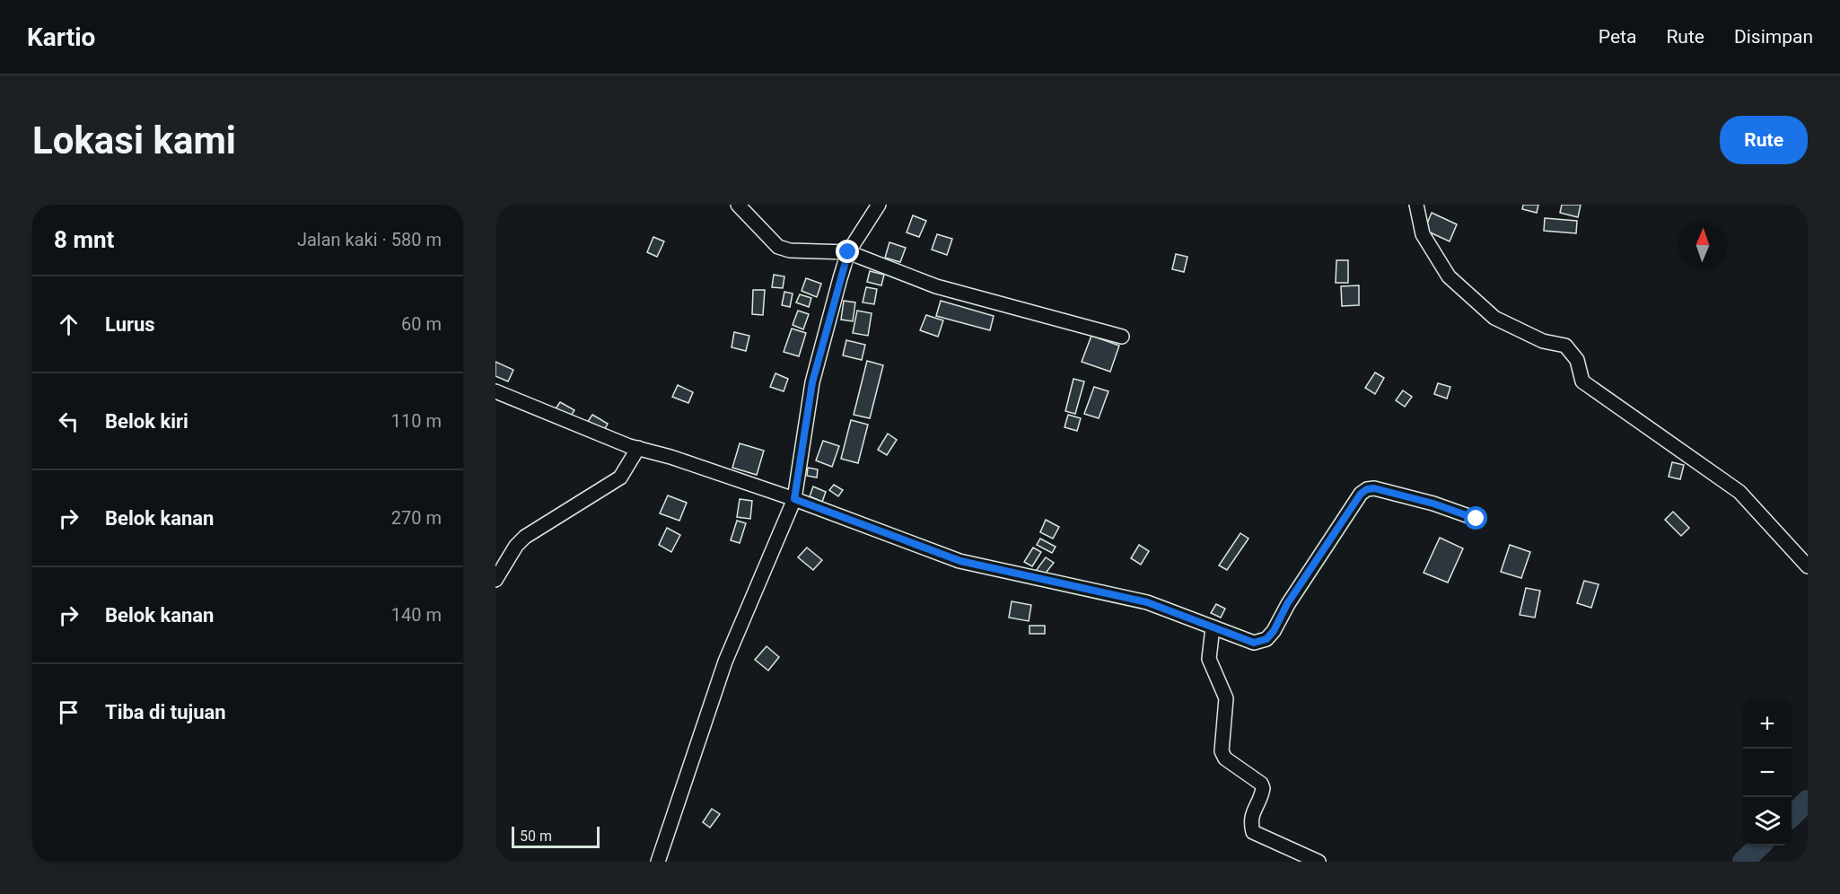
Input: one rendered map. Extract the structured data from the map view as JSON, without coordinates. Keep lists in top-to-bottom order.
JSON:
{
  "scale_bar": "50 m",
  "north": "top",
  "page": {
    "header": "Kartio",
    "nav": ["Peta", "Rute", "Disimpan"],
    "buttons": "Rute",
    "title": "Lokasi kami",
    "heading": ["8 mnt", "Jalan kaki · 580 m"],
    "list": [
      ["Lurus", "60 m"],
      ["Belok kiri", "110 m"],
      ["Belok kanan", "270 m"],
      ["Belok kanan", "140 m"],
      "Tiba di tujuan"
    ],
    "map_buttons": ["+", "−"],
    "scale": "50 m"
  }
}
